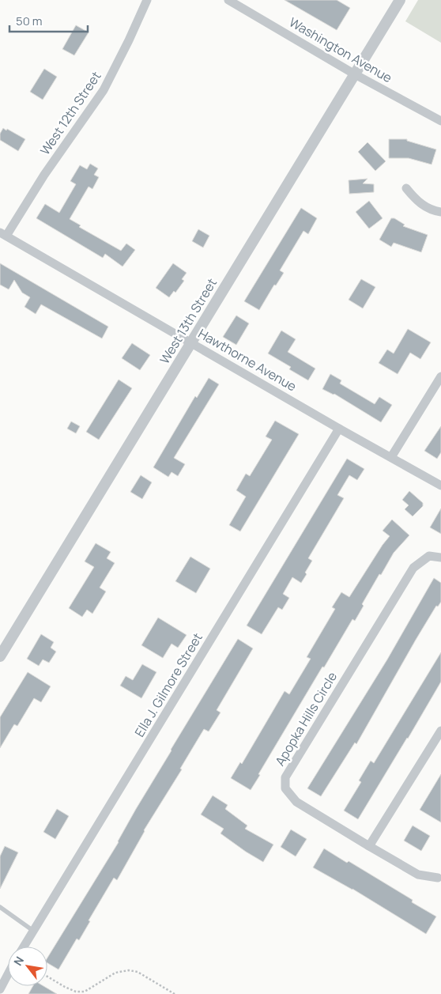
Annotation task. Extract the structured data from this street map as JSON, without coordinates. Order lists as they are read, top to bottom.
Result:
{
  "streets": {
    "street": [
      "Washington Avenue",
      "West 12th Street",
      "West 13th Street",
      "Hawthorne Avenue",
      "Ella J. Gilmore Street",
      "Apopka Hills Circle"
    ]
  },
  "crossings": [
    ["Washington Avenue", "West 13th Street"],
    ["West 12th Street", "Hawthorne Avenue"],
    ["West 13th Street", "Hawthorne Avenue"],
    ["Hawthorne Avenue", "Ella J. Gilmore Street"]
  ],
  "scale_bar": "50 m",
  "north": "top left"
}
